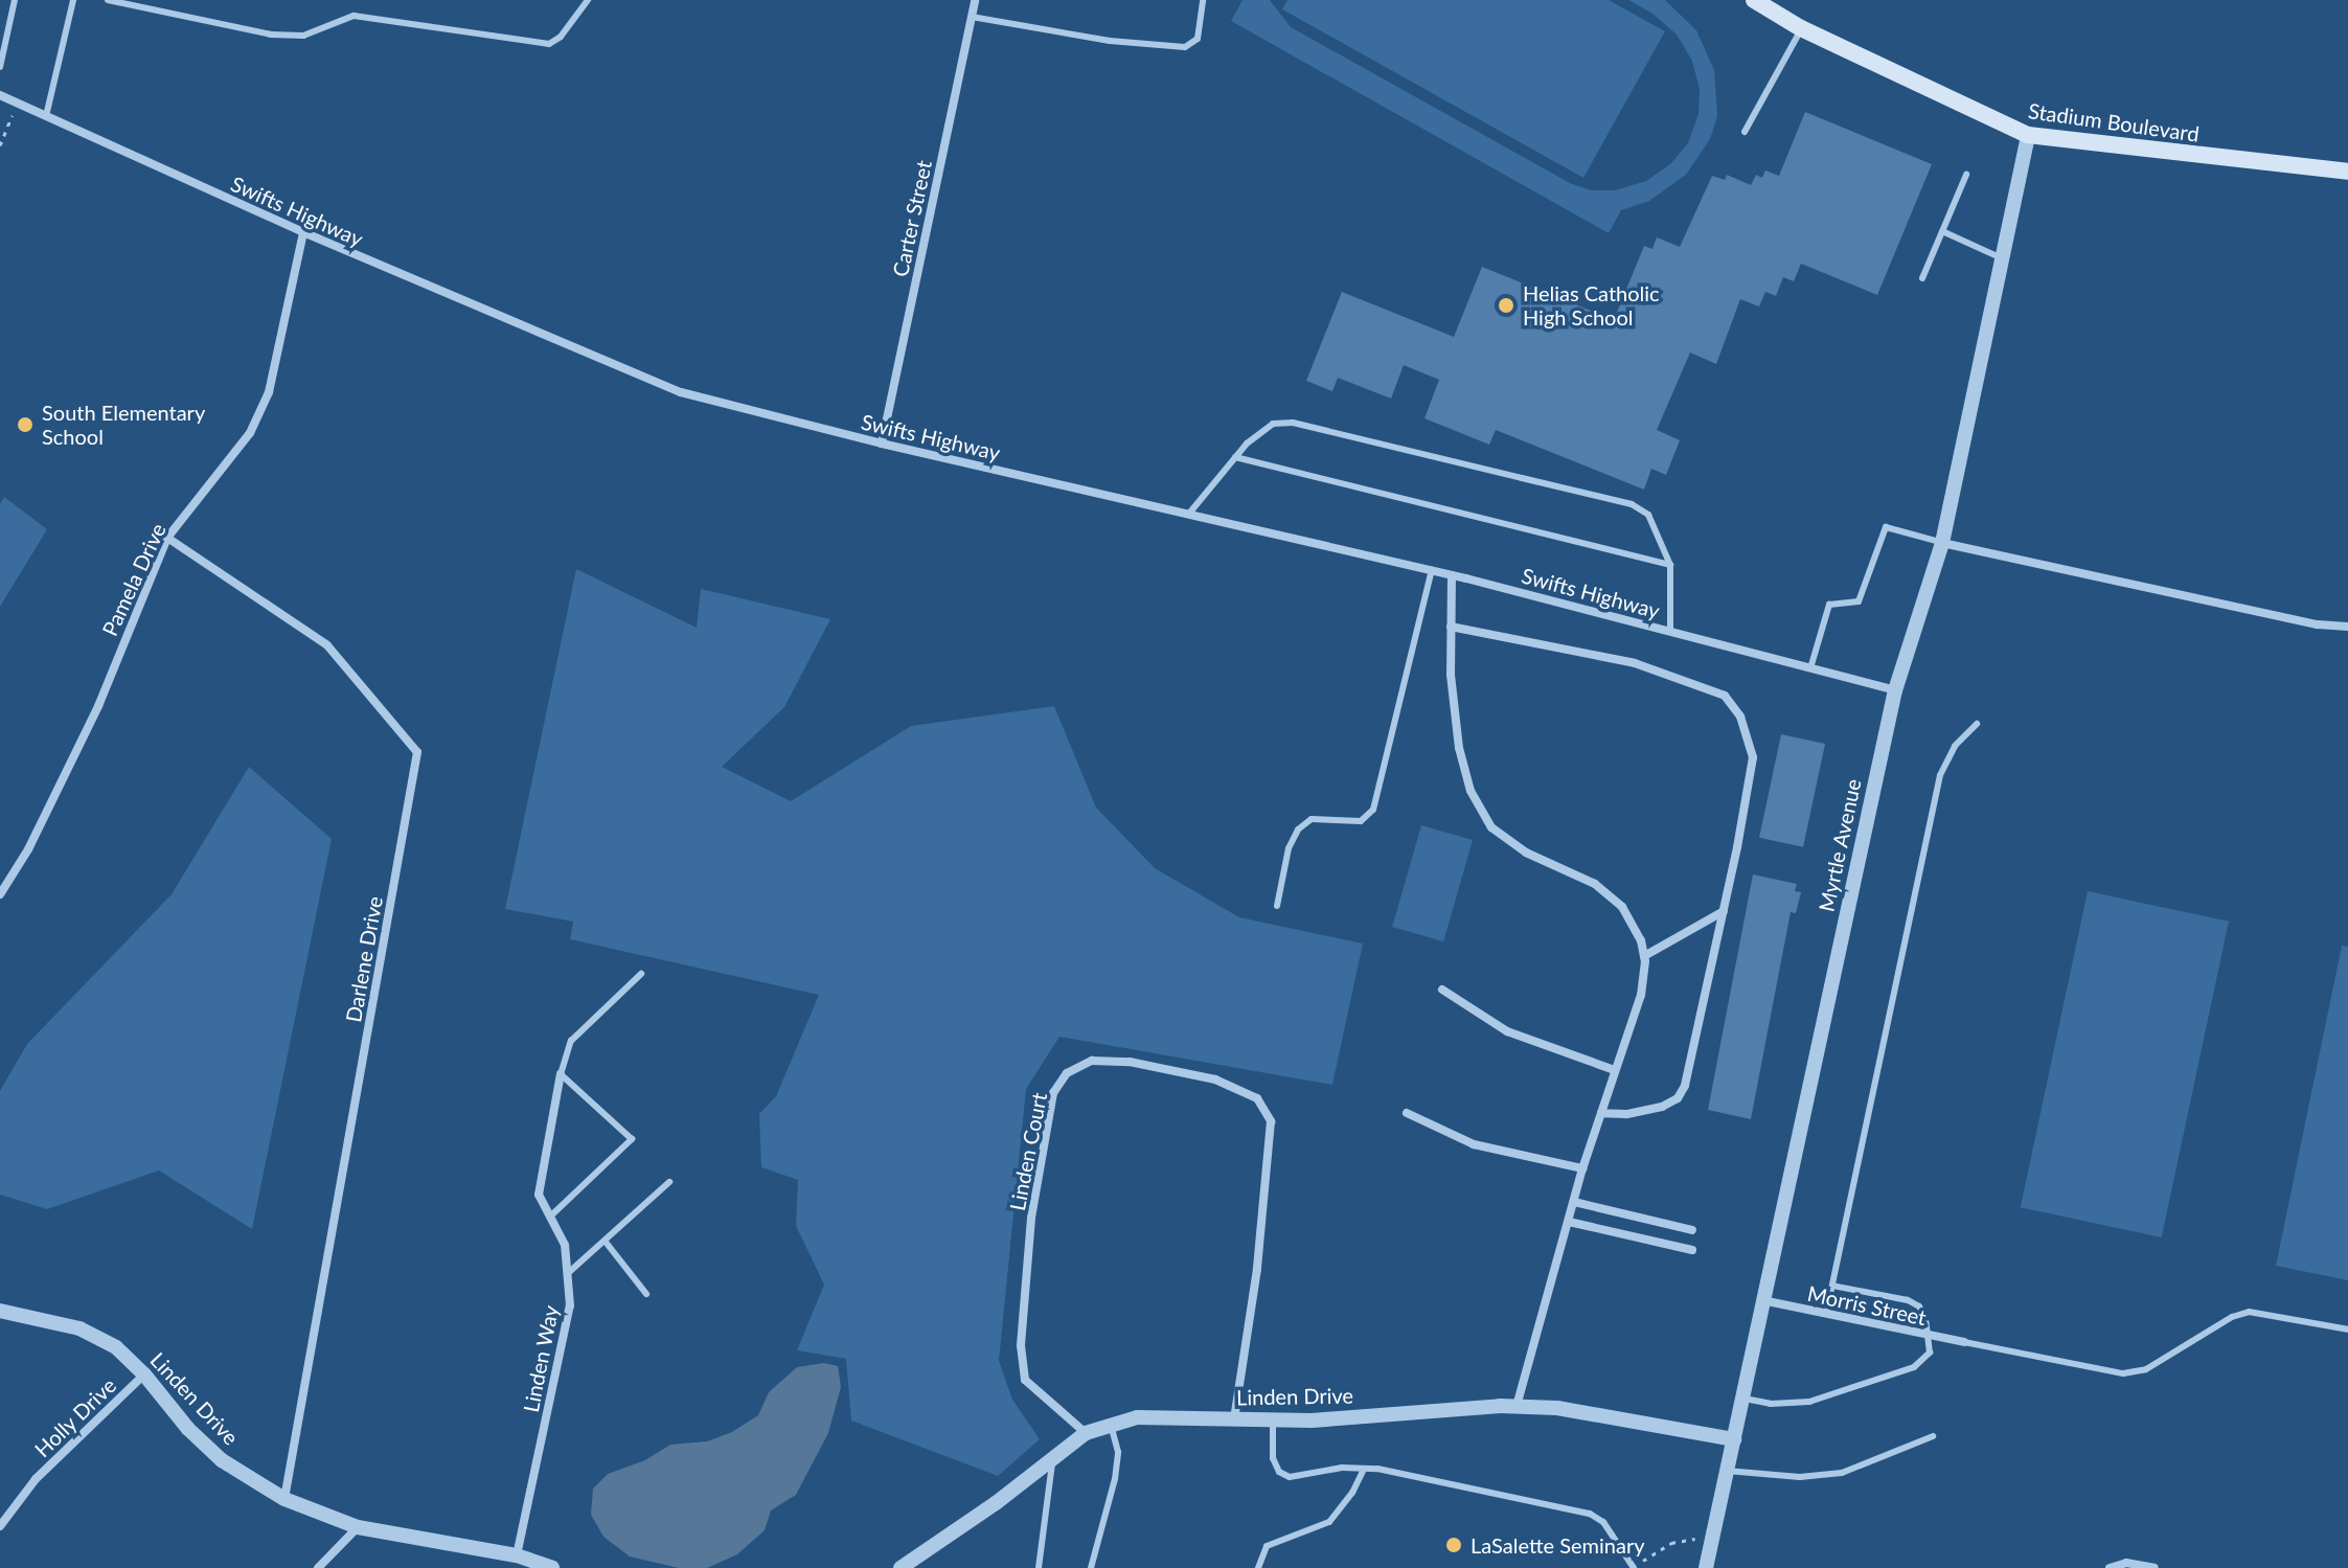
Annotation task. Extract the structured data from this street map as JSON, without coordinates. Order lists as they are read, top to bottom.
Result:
{
  "streets": {
    "main road": ["Stadium Boulevard"],
    "street": [
      "Swifts Highway",
      "Carter Street",
      "Pamela Drive",
      "Myrtle Avenue",
      "Darlene Drive",
      "Linden Court",
      "Morris Street",
      "Linden Way",
      "Linden Drive",
      "Holly Drive"
    ]
  },
  "crossings": [
    ["Stadium Boulevard", "Myrtle Avenue"],
    ["Swifts Highway", "Carter Street"],
    ["Swifts Highway", "Pamela Drive"],
    ["Swifts Highway", "Myrtle Avenue"],
    ["Pamela Drive", "Darlene Drive"],
    ["Myrtle Avenue", "Morris Street"],
    ["Myrtle Avenue", "Linden Drive"],
    ["Darlene Drive", "Linden Drive"],
    ["Linden Court", "Linden Drive"],
    ["Linden Way", "Linden Drive"],
    ["Linden Drive", "Holly Drive"]
  ],
  "places": ["Helias Catholic High School", "South Elementary School", "LaSalette Seminary"]
}
